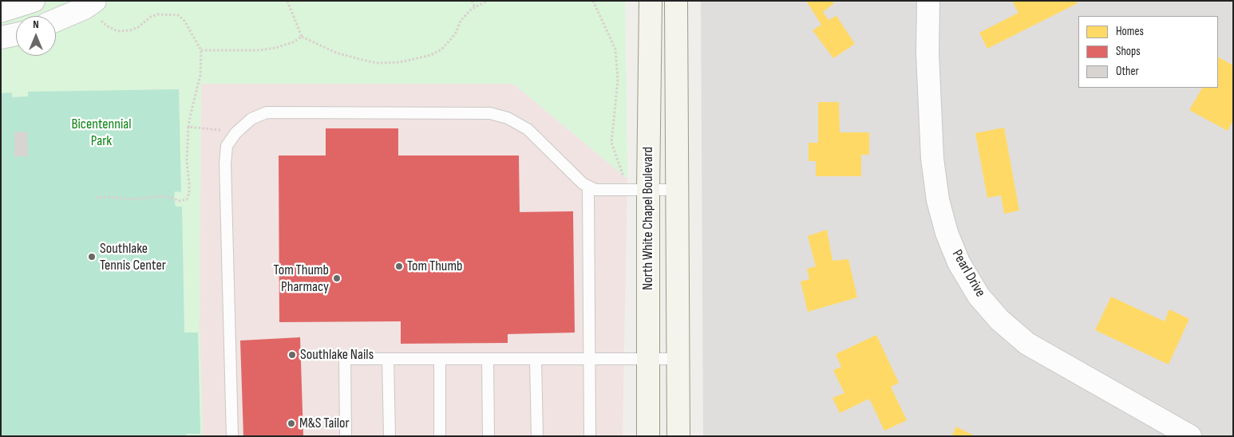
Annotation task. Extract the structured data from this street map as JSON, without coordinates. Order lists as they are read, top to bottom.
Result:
{
  "streets": {
    "main road": ["North White Chapel Boulevard"],
    "street": ["Pearl Drive"]
  },
  "parks": ["Bicentennial Park"],
  "places": [
    "Southlake Tennis Center",
    "Tom Thumb",
    "Tom Thumb Pharmacy",
    "Southlake Nails",
    "M&S Tailor"
  ],
  "legend": ["Homes", "Shops", "Other"],
  "north": "top"
}
